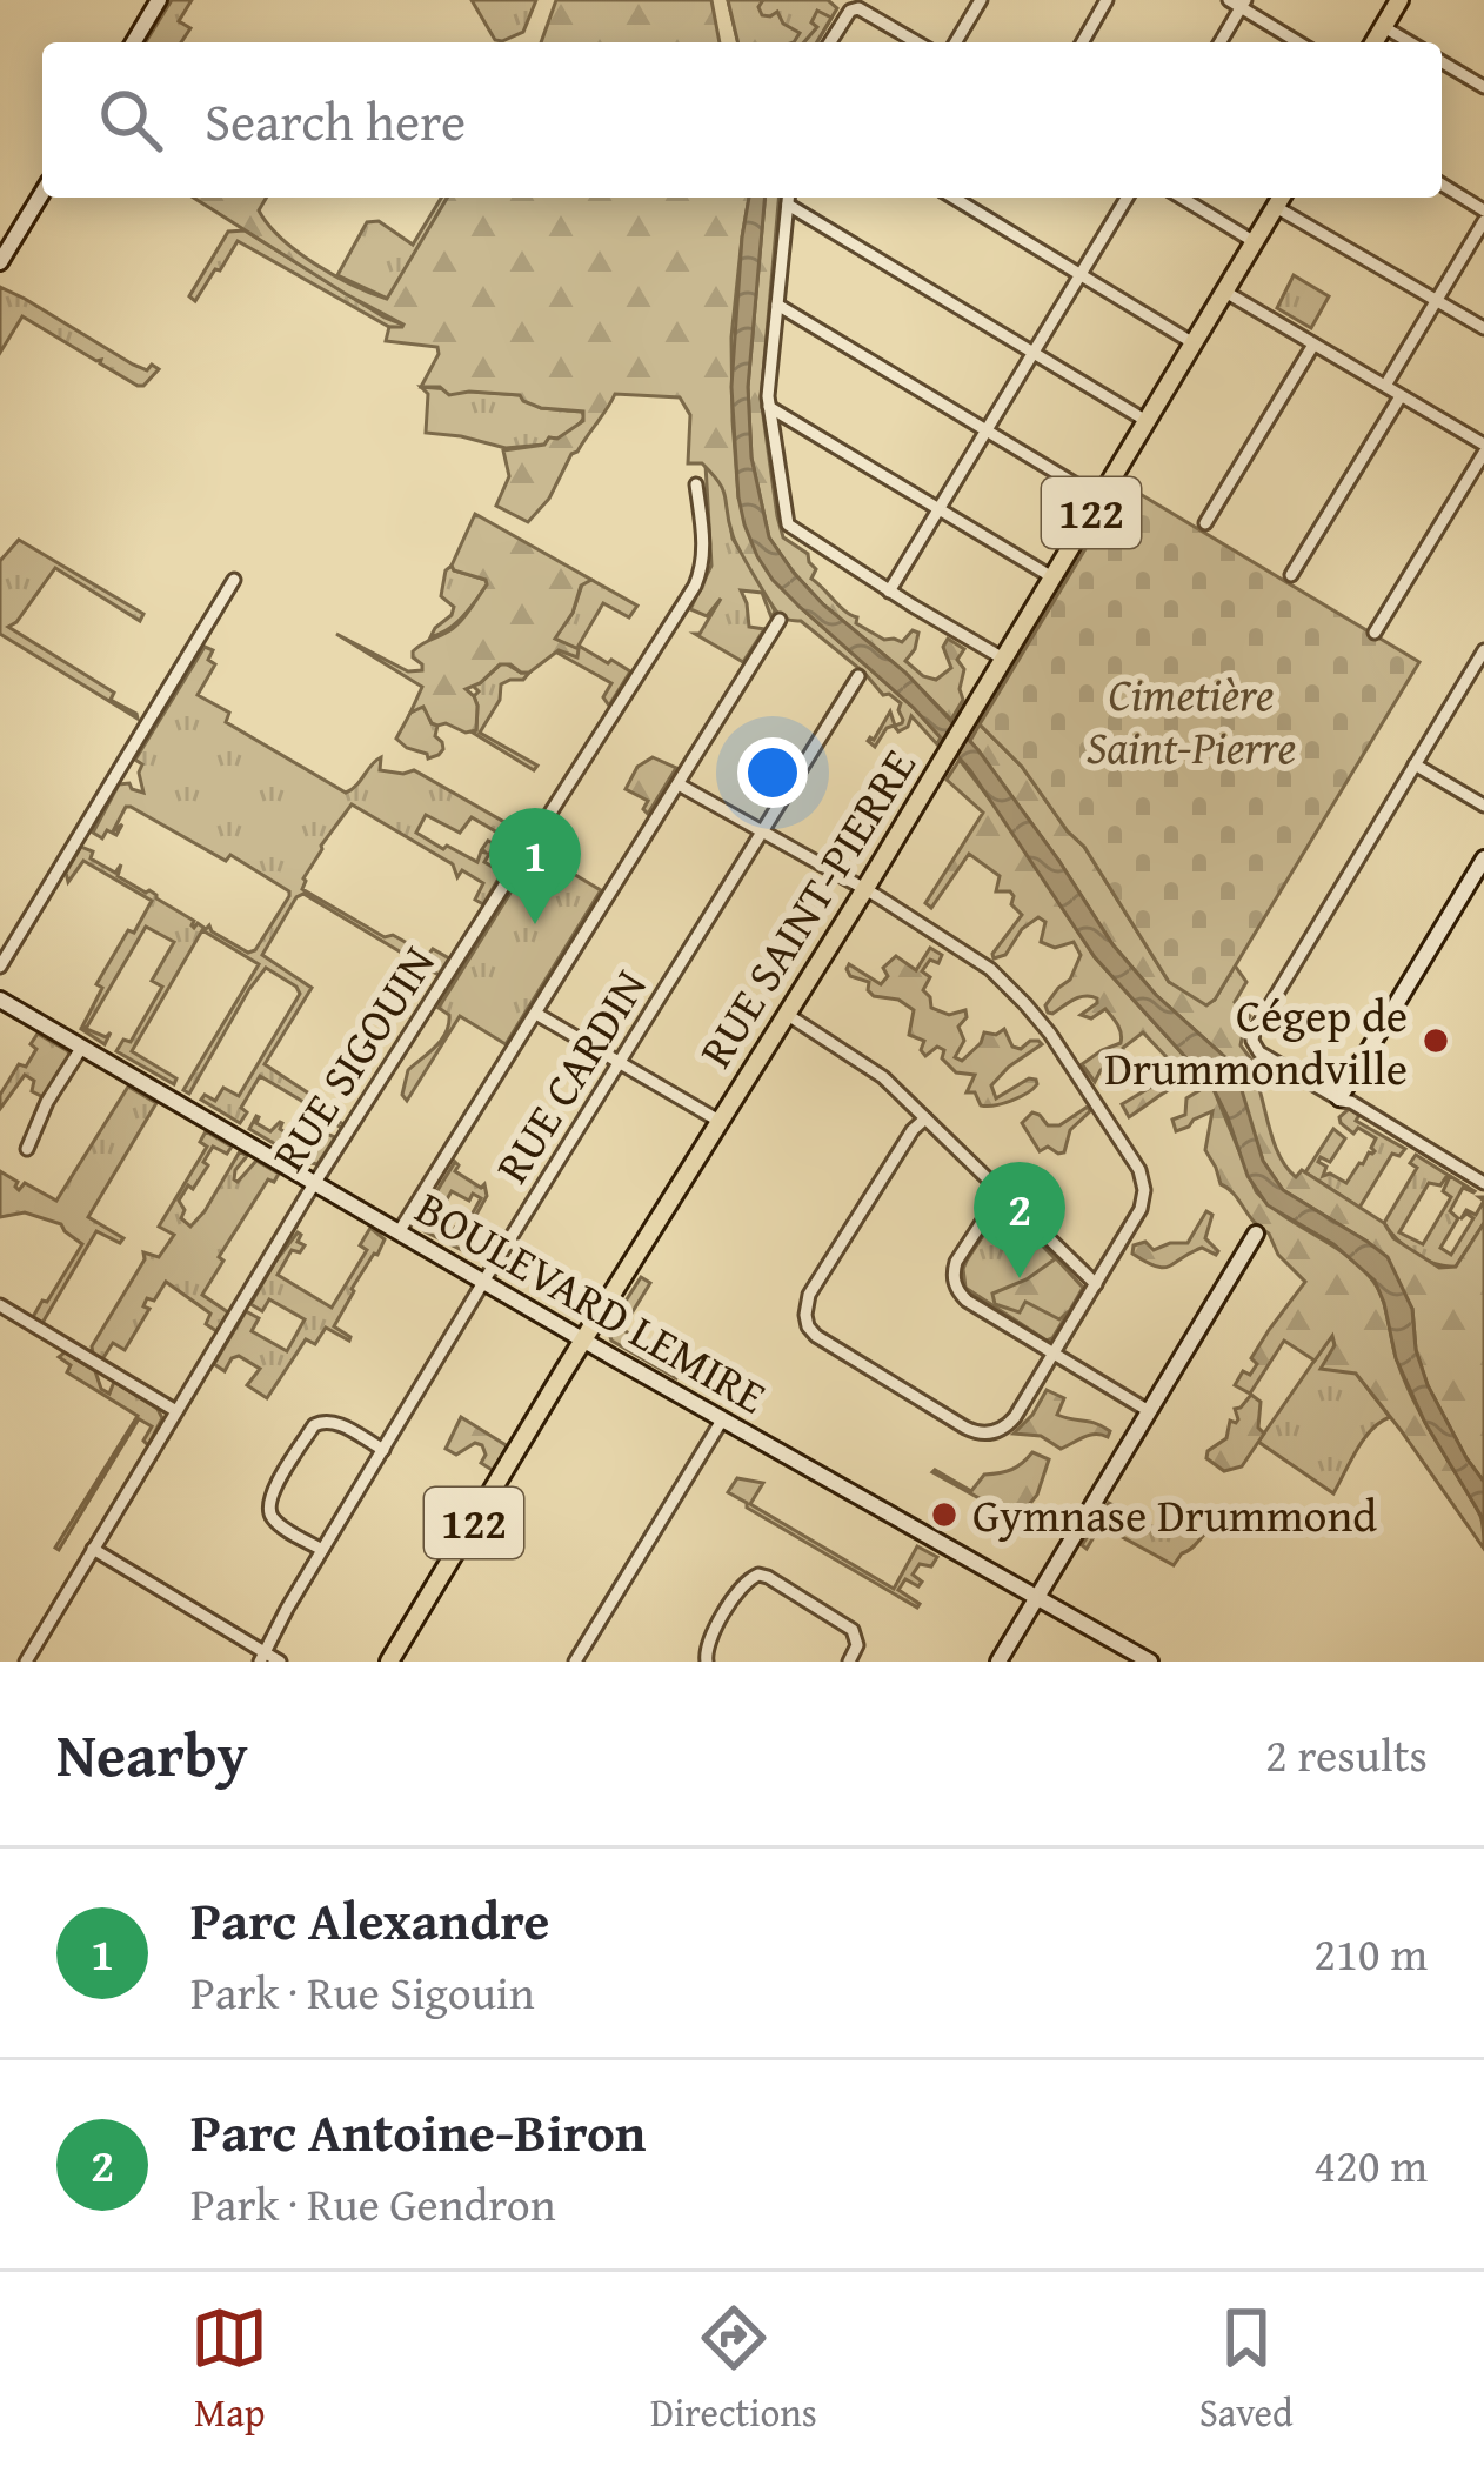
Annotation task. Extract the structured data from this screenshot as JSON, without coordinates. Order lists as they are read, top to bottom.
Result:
{
  "streets": {
    "main road": ["122", "RUE SAINT-PIERRE", "BOULEVARD LEMIRE"],
    "street": ["RUE SIGOUIN", "RUE CARDIN"]
  },
  "crossings": [
    ["RUE SAINT-PIERRE", "BOULEVARD LEMIRE"],
    ["RUE SIGOUIN", "BOULEVARD LEMIRE"],
    ["RUE CARDIN", "BOULEVARD LEMIRE"]
  ],
  "parks": ["Cimetière Saint-Pierre"],
  "places": ["Cégep de Drummondville", "Gymnase Drummond"],
  "page": {
    "search": "Search here",
    "pins": ["1", "2"],
    "heading": ["Nearby", "2 results"],
    "list": [
      {
        "mark": "1",
        "name": "Parc Alexandre",
        "note": "Park · Rue Sigouin",
        "value": "210 m"
      },
      {
        "mark": "2",
        "name": "Parc Antoine-Biron",
        "note": "Park · Rue Gendron",
        "value": "420 m"
      }
    ],
    "nav": ["Map", "Directions", "Saved"]
  }
}
